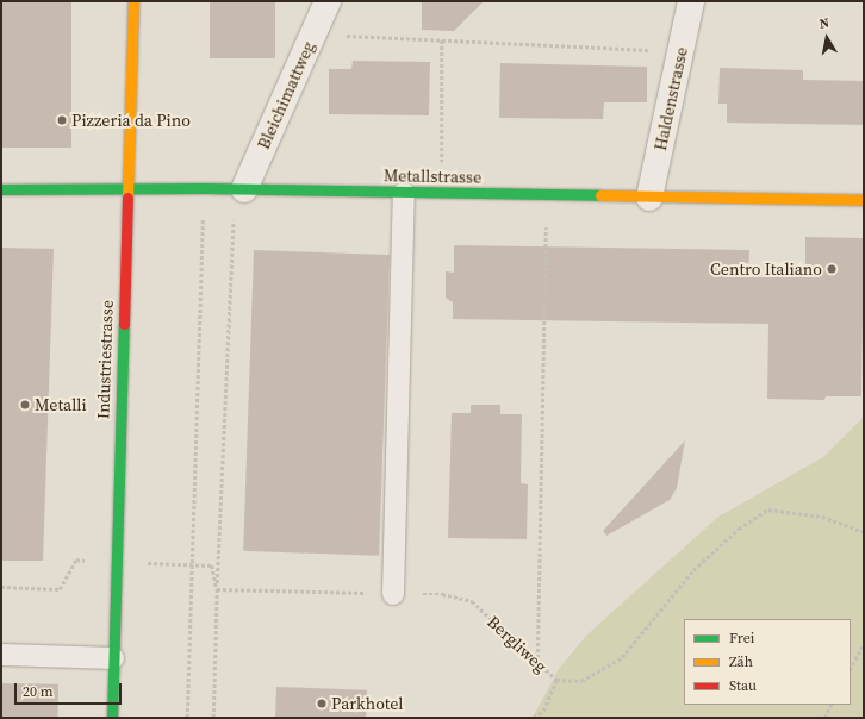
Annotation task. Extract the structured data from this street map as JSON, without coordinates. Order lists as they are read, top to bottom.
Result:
{
  "streets": {
    "street": [
      "Bleichimattweg",
      "Haldenstrasse",
      "Metallstrasse",
      "Industriestrasse"
    ],
    "path": ["Bergliweg"]
  },
  "crossings": [
    ["Bleichimattweg", "Metallstrasse"],
    ["Haldenstrasse", "Metallstrasse"],
    ["Metallstrasse", "Industriestrasse"]
  ],
  "places": [
    "Pizzeria da Pino",
    "Centro Italiano",
    "Metalli",
    "Parkhotel"
  ],
  "legend": ["Frei", "Zäh", "Stau"],
  "scale_bar": "20 m",
  "north": "top"
}
